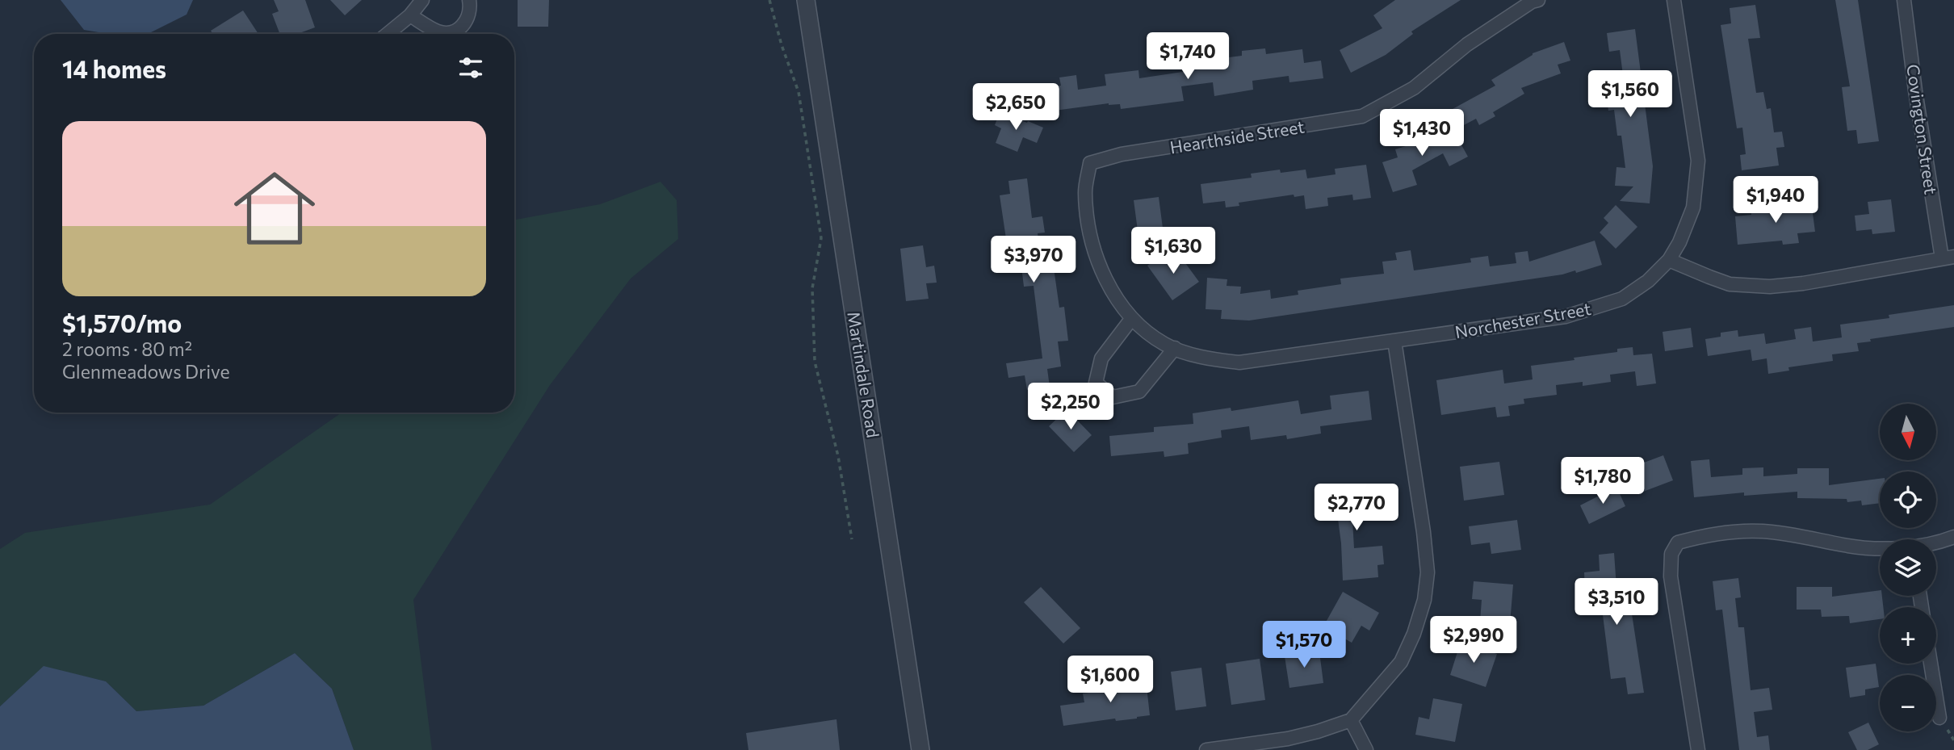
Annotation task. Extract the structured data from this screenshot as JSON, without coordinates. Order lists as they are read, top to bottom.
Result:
{
  "streets": {
    "street": [
      "Covington Street",
      "Hearthside Street",
      "Norchester Street",
      "Martindale Road"
    ]
  },
  "crossings": [
    ["Hearthside Street", "Norchester Street"]
  ],
  "north": "bottom",
  "page": {
    "price": [
      "$1,740",
      "$1,560",
      "$2,650",
      "$1,430",
      "$1,940",
      "$1,630",
      "$3,970",
      "$2,250",
      "$1,780",
      "$2,770",
      "$3,510",
      "$2,990",
      "$1,570",
      "$1,600"
    ],
    "heading": "14 homes",
    "list": [
      {
        "name": "$1,570/mo",
        "note": "2 rooms · 80 m² · Glenmeadows Drive"
      }
    ],
    "map_buttons": ["+", "−"]
  }
}
